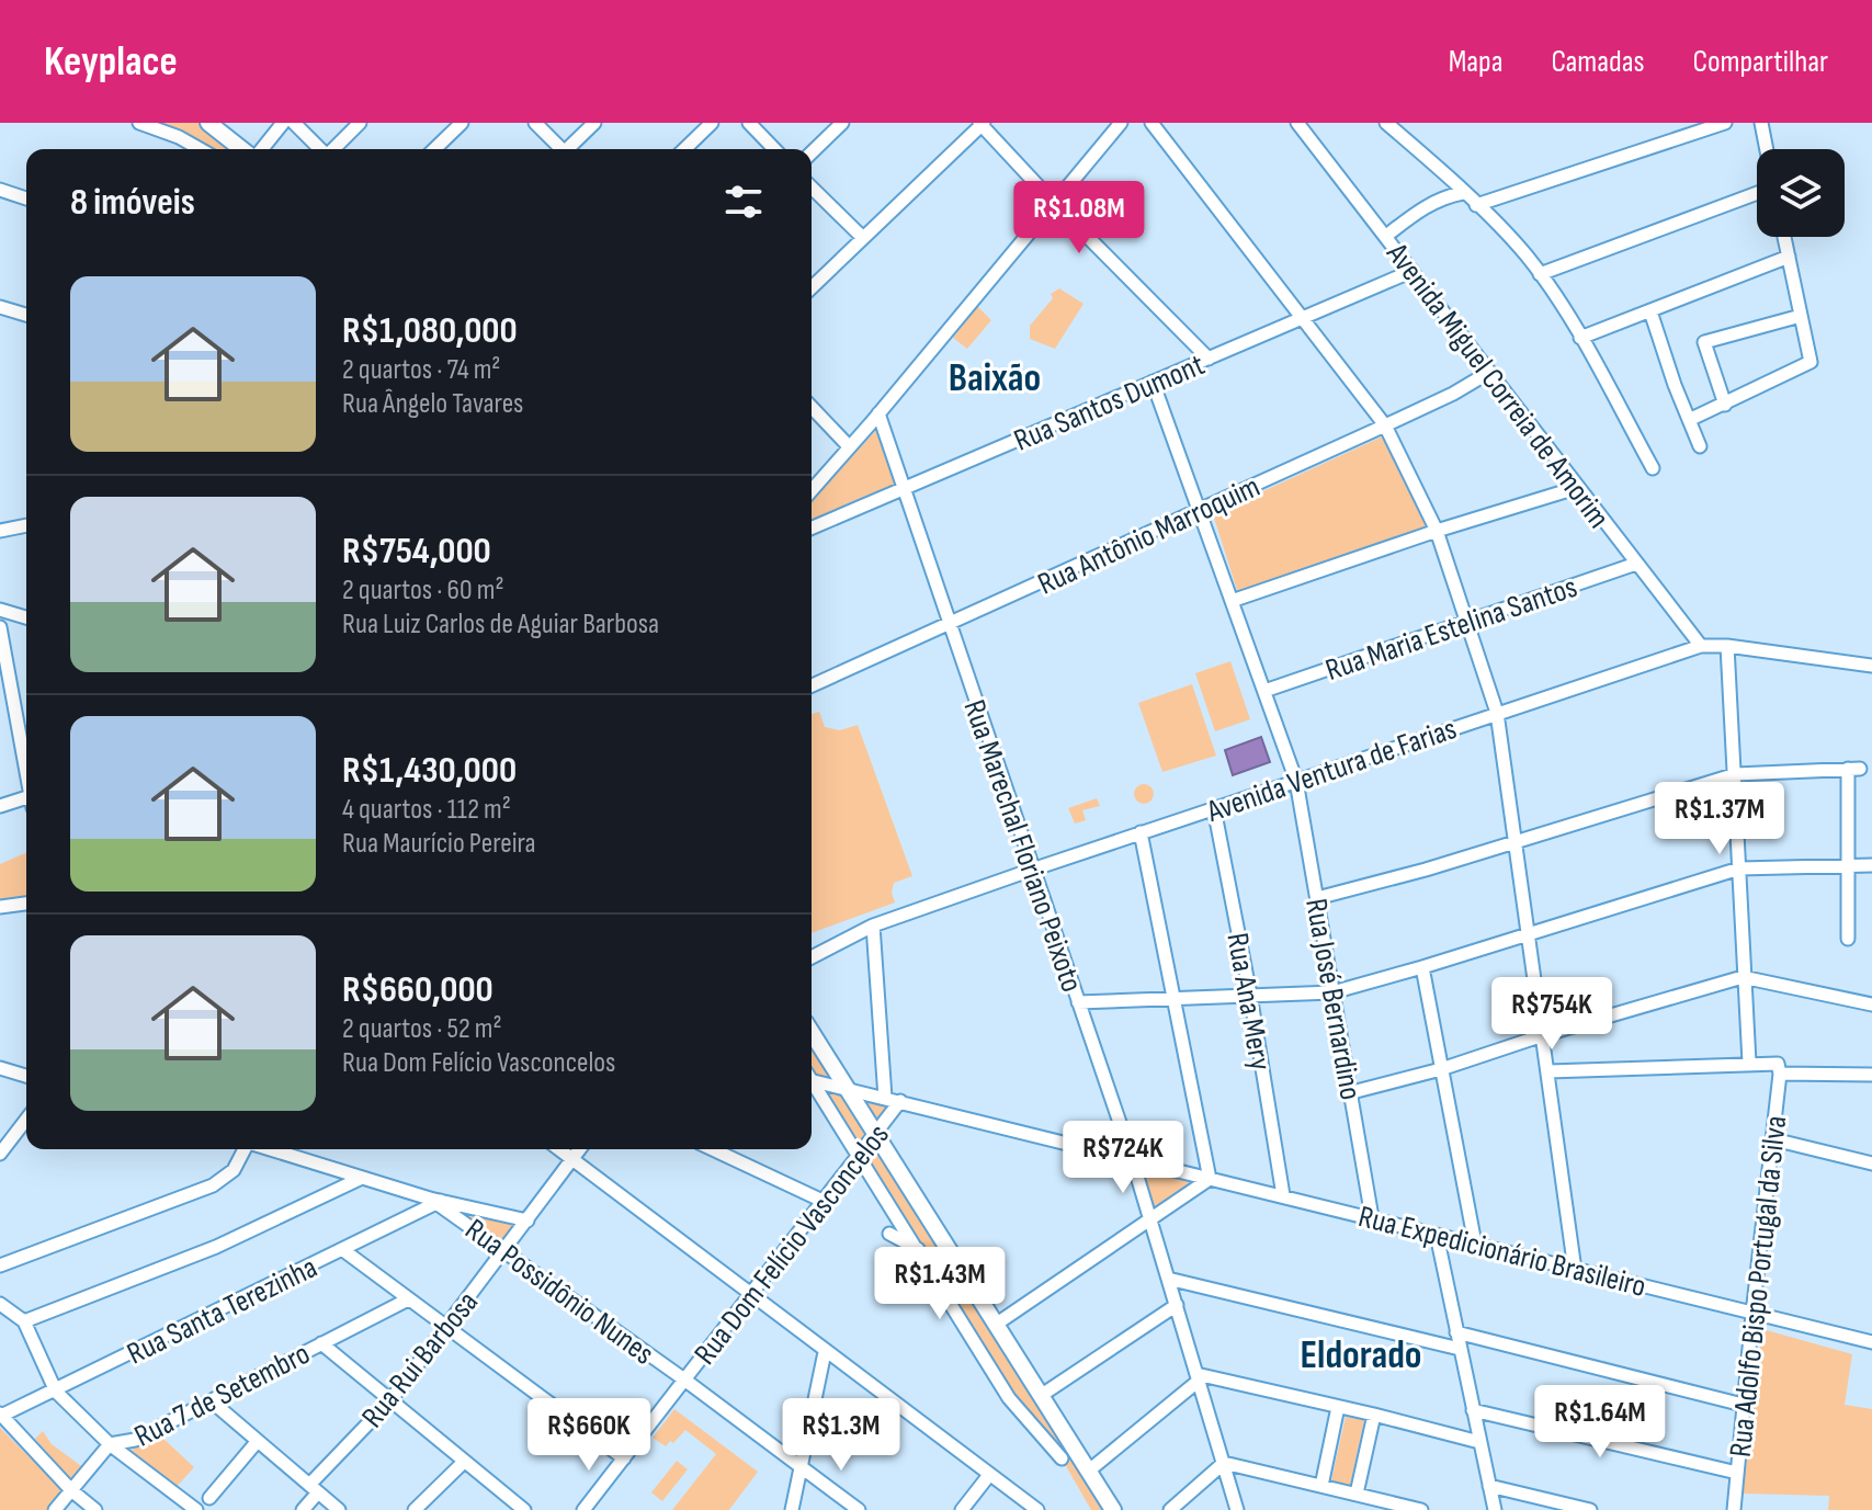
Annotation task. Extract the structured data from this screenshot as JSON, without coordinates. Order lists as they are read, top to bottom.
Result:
{
  "streets": {
    "street": [
      "Avenida Miguel Correia de Amorim",
      "Rua Santos Dumont",
      "Rua Antônio Marroquim",
      "Rua Maria Estelina Santos",
      "Avenida Ventura de Farias",
      "Rua Marechal Floriano Peixoto",
      "Rua José Bernardino",
      "Rua Ana Mery",
      "Rua Dom Felício Vasconcelos",
      "Rua Expedicionário Brasileiro",
      "Rua Adolfo Bispo Portugal da Silva",
      "Rua Possidônio Nunes",
      "Rua Santa Terezinha",
      "Rua Rui Barbosa",
      "Rua 7 de Setembro"
    ]
  },
  "crossings": [
    ["Avenida Miguel Correia de Amorim", "Rua Santos Dumont"],
    ["Avenida Miguel Correia de Amorim", "Rua Antônio Marroquim"],
    ["Avenida Miguel Correia de Amorim", "Rua Maria Estelina Santos"],
    ["Avenida Miguel Correia de Amorim", "Avenida Ventura de Farias"],
    ["Rua Santos Dumont", "Rua Marechal Floriano Peixoto"],
    ["Rua Santos Dumont", "Rua José Bernardino"],
    ["Rua Antônio Marroquim", "Rua Marechal Floriano Peixoto"],
    ["Rua Antônio Marroquim", "Rua José Bernardino"],
    ["Rua Maria Estelina Santos", "Rua José Bernardino"],
    ["Avenida Ventura de Farias", "Rua Marechal Floriano Peixoto"],
    ["Avenida Ventura de Farias", "Rua José Bernardino"],
    ["Avenida Ventura de Farias", "Rua Ana Mery"],
    ["Rua Marechal Floriano Peixoto", "Rua Expedicionário Brasileiro"],
    ["Rua José Bernardino", "Rua Expedicionário Brasileiro"],
    ["Rua Ana Mery", "Rua Expedicionário Brasileiro"],
    ["Rua Dom Felício Vasconcelos", "Rua Expedicionário Brasileiro"],
    ["Rua Dom Felício Vasconcelos", "Rua Possidônio Nunes"],
    ["Rua Expedicionário Brasileiro", "Rua Adolfo Bispo Portugal da Silva"],
    ["Rua Possidônio Nunes", "Rua Santa Terezinha"],
    ["Rua Possidônio Nunes", "Rua Rui Barbosa"]
  ],
  "districts": ["Baixão", "Eldorado"],
  "page": {
    "header": "Keyplace",
    "nav": ["Mapa", "Camadas", "Compartilhar"],
    "heading": "8 imóveis",
    "price": [
      "R$1.08M",
      "R$1.37M",
      "R$754K",
      "R$724K",
      "R$1.43M",
      "R$1.64M",
      "R$660K",
      "R$1.3M"
    ],
    "list": [
      {
        "name": "R$1,080,000",
        "note": "2 quartos · 74 m² · Rua Ângelo Tavares"
      },
      {
        "name": "R$754,000",
        "note": "2 quartos · 60 m² · Rua Luiz Carlos de Aguiar Barbosa"
      },
      {
        "name": "R$1,430,000",
        "note": "4 quartos · 112 m² · Rua Maurício Pereira"
      },
      {
        "name": "R$660,000",
        "note": "2 quartos · 52 m² · Rua Dom Felício Vasconcelos"
      }
    ]
  }
}
